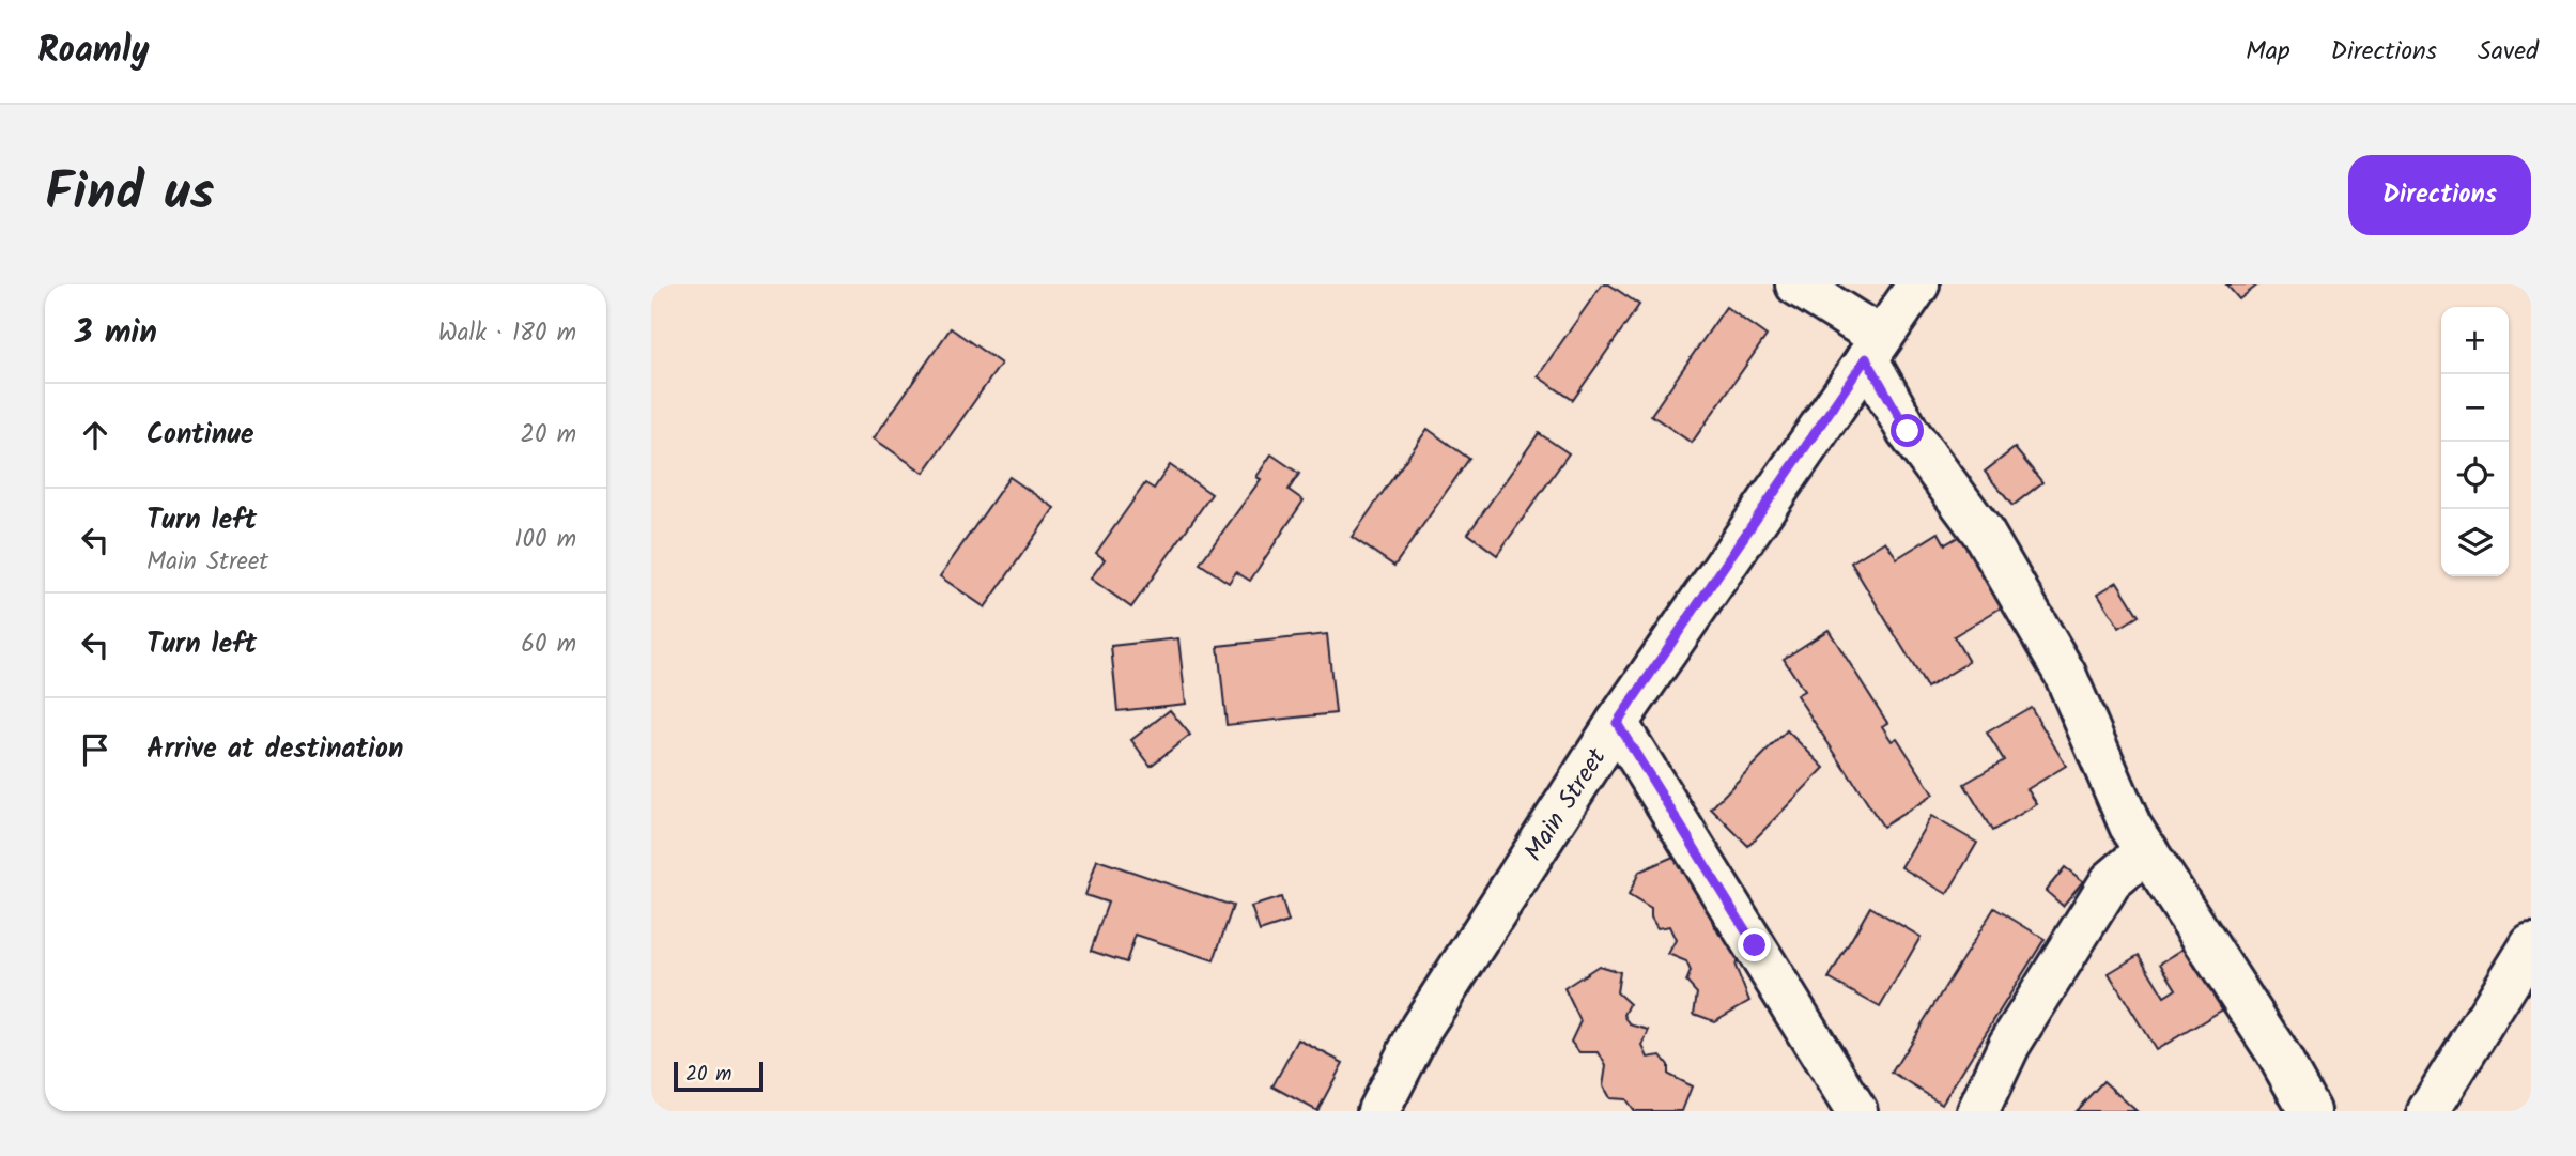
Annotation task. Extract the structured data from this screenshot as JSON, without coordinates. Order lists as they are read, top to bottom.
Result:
{
  "streets": {
    "street": ["Main Street"]
  },
  "scale_bar": "20 m",
  "page": {
    "header": "Roamly",
    "nav": ["Map", "Directions", "Saved"],
    "title": "Find us",
    "buttons": "Directions",
    "heading": ["3 min", "Walk · 180 m"],
    "map_buttons": ["+", "−"],
    "list": [
      ["Continue", "20 m"],
      ["Turn left", "Main Street", "100 m"],
      ["Turn left", "60 m"],
      "Arrive at destination"
    ],
    "scale": "20 m"
  }
}
